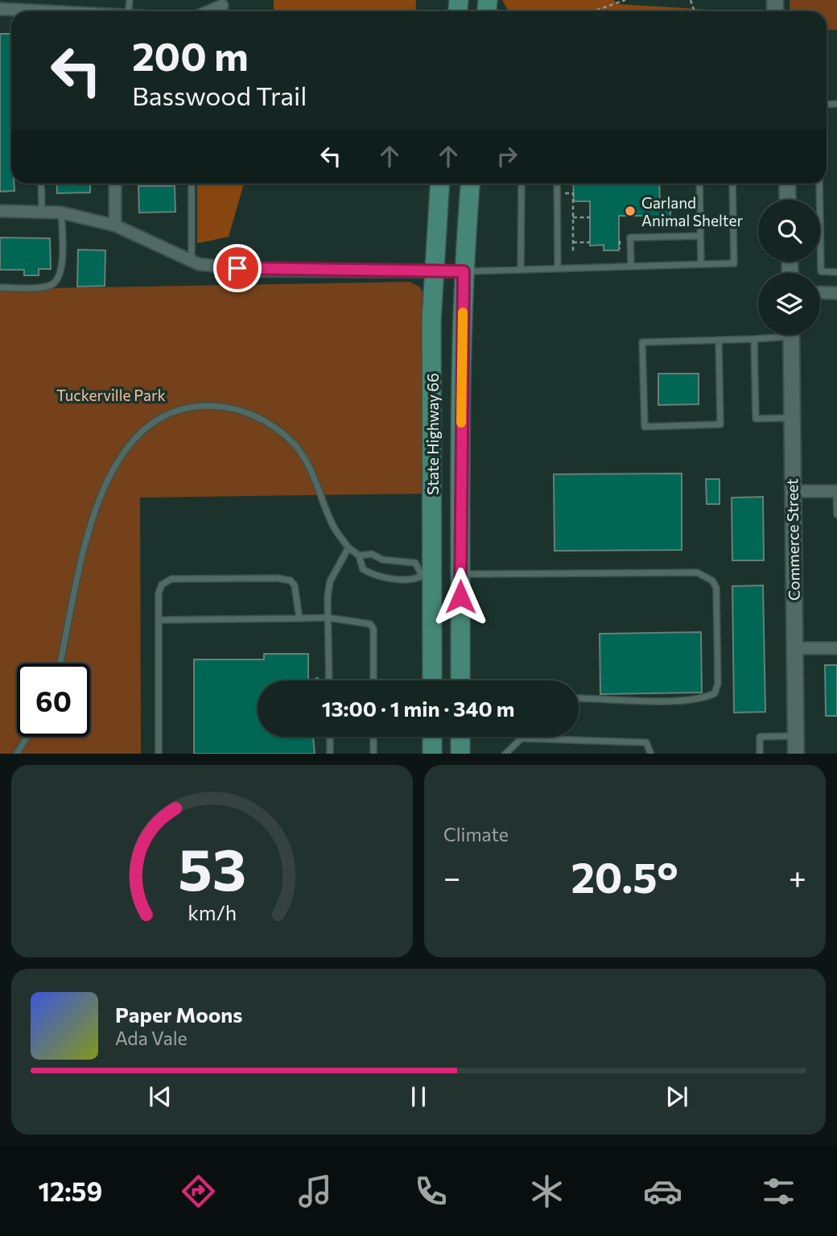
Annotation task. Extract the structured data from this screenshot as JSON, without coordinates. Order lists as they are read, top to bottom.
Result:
{
  "streets": {
    "main road": ["State Highway 66"],
    "street": ["Commerce Street"]
  },
  "parks": ["Tuckerville Park"],
  "places": ["Garland Animal Shelter"],
  "page": {
    "turn": ["200 m", "Basswood Trail"],
    "limit": "60",
    "trip": "13:00 · 1 min · 340 m",
    "tile": "Climate",
    "heat": ["−", "20.5°", "+"],
    "song": ["Paper Moons", "Ada Vale"],
    "tabs": "12:59",
    "gauge": ["53", "km/h"]
  }
}
